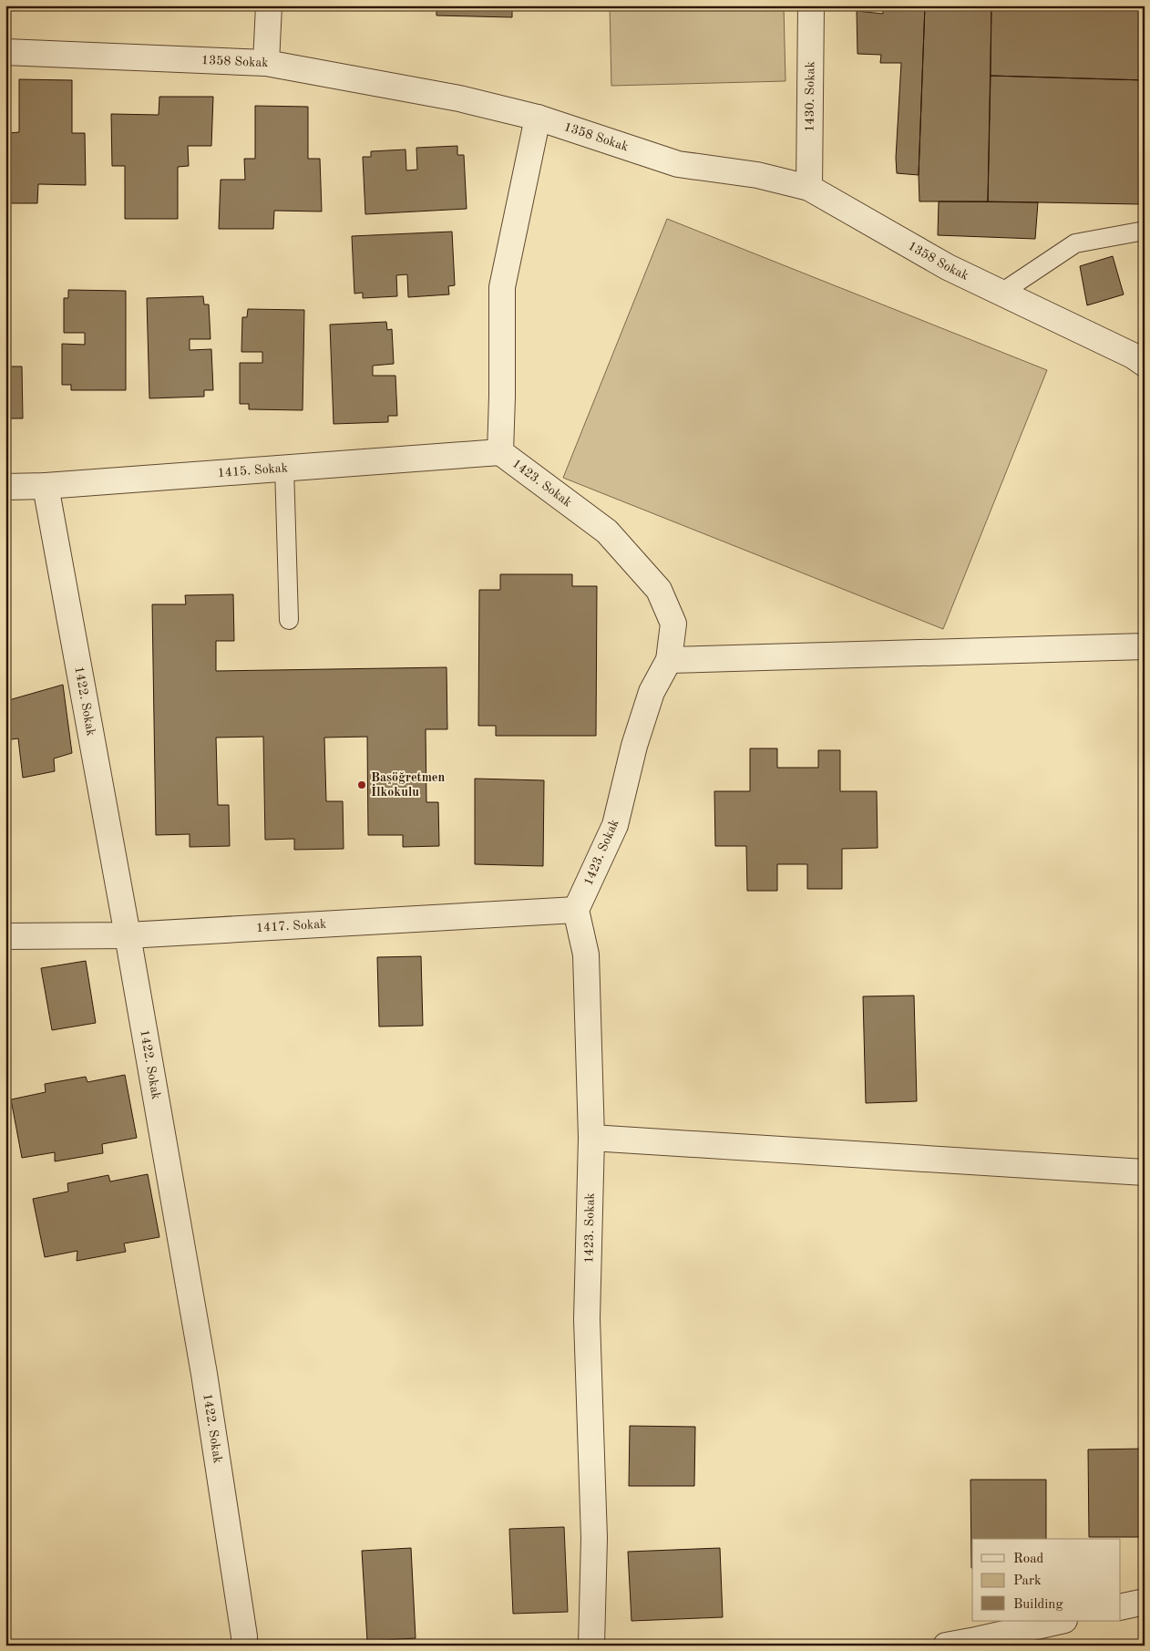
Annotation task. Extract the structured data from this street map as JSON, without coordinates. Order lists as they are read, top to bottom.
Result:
{
  "streets": {
    "street": [
      "1358 Sokak",
      "1430. Sokak",
      "1415. Sokak",
      "1423. Sokak",
      "1422. Sokak",
      "1417. Sokak"
    ]
  },
  "crossings": [
    ["1358 Sokak", "1430. Sokak"],
    ["1358 Sokak", "1423. Sokak"],
    ["1415. Sokak", "1423. Sokak"],
    ["1415. Sokak", "1422. Sokak"],
    ["1423. Sokak", "1417. Sokak"],
    ["1422. Sokak", "1417. Sokak"]
  ],
  "places": ["Başöğretmen İlkokulu"],
  "legend": ["Road", "Park", "Building"]
}
